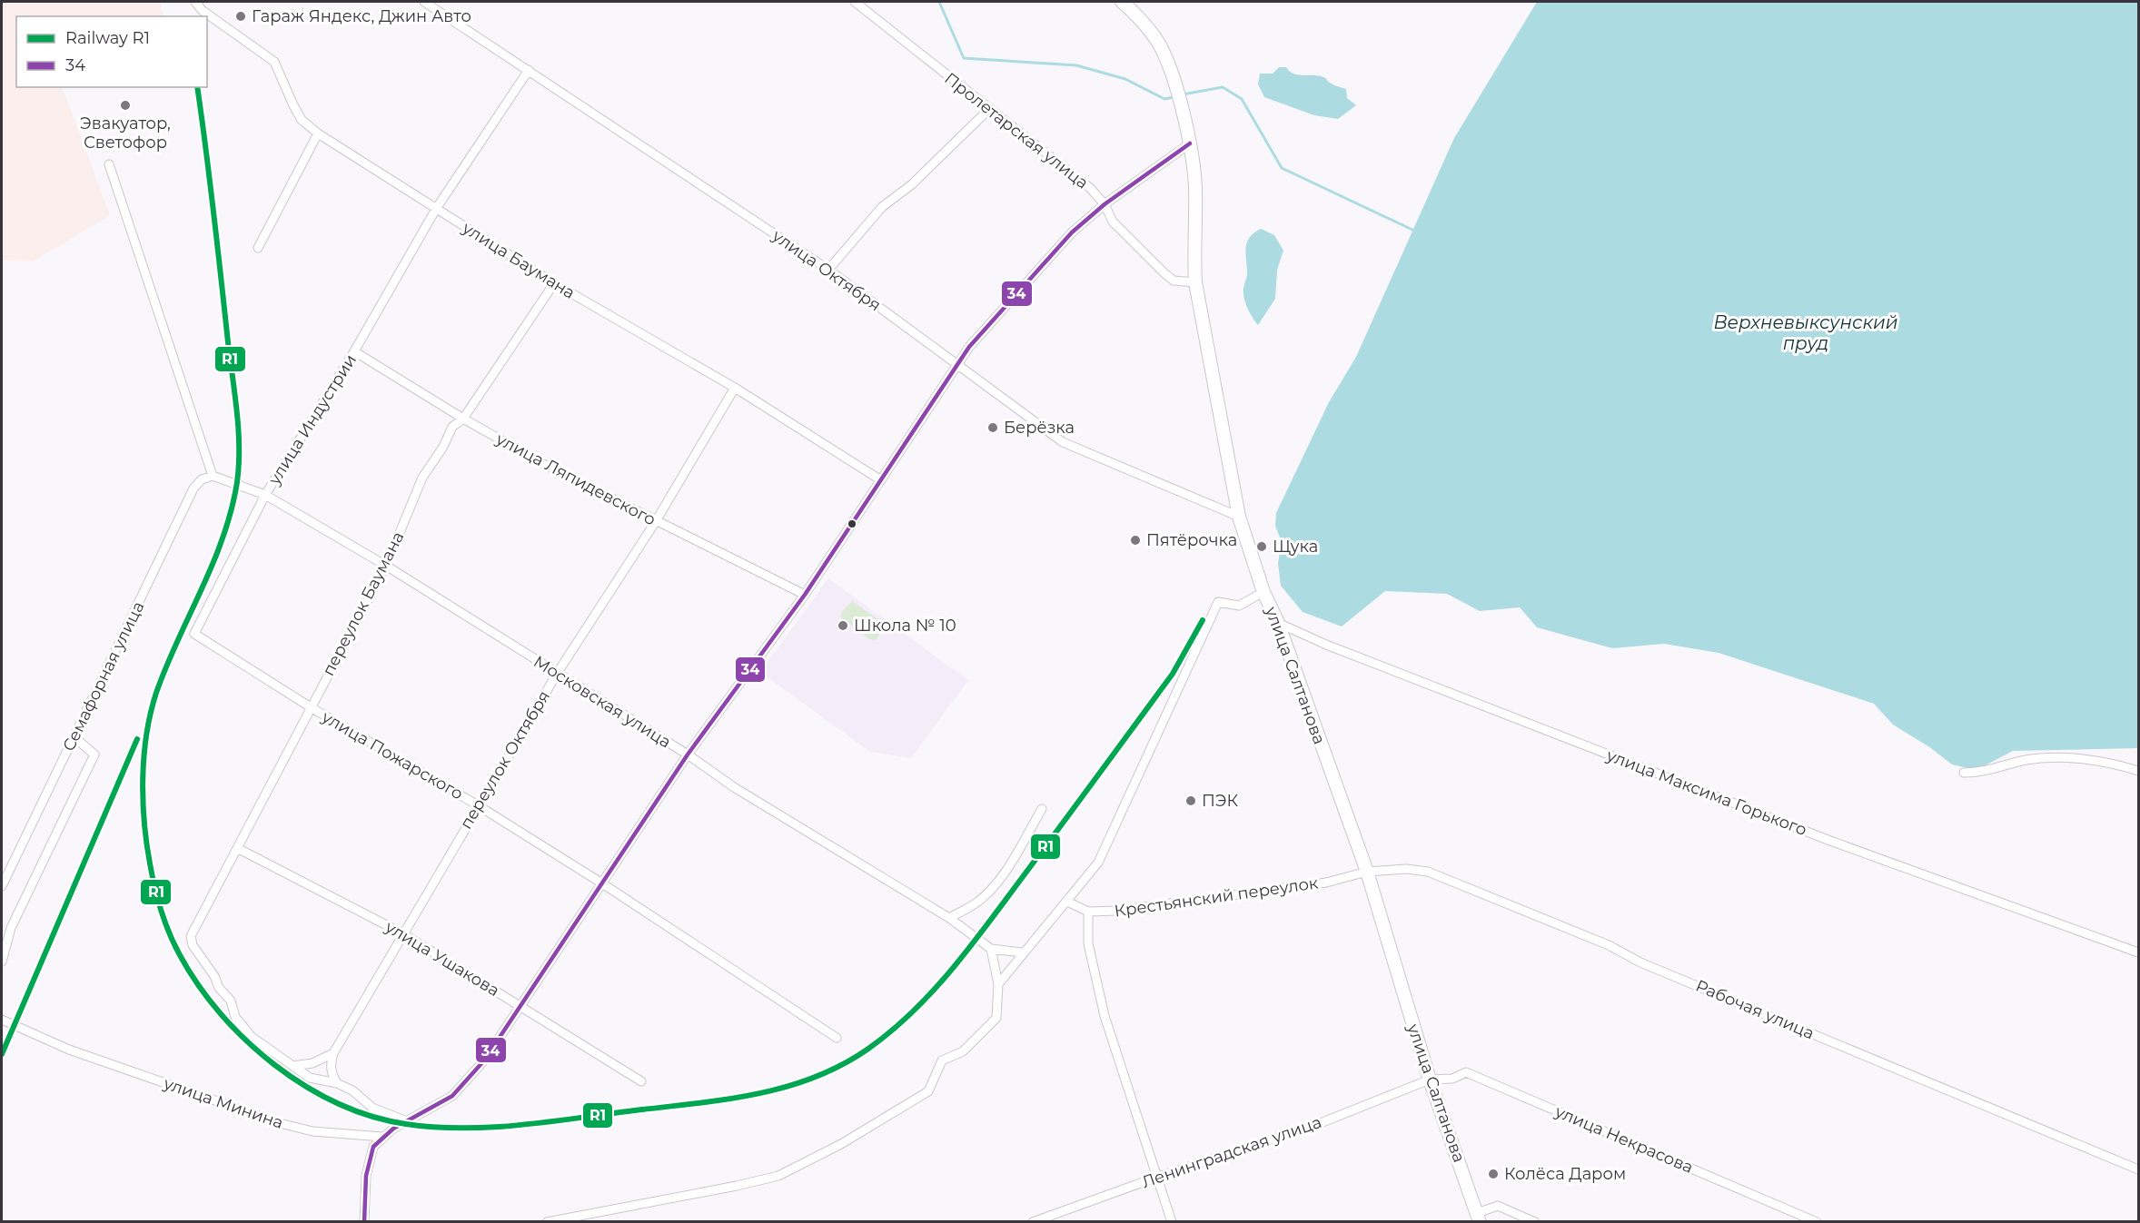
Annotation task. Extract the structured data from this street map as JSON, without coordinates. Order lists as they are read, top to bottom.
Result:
{
  "streets": {
    "main road": ["улица Салтанова"],
    "street": [
      "Пролетарская улица",
      "улица Баумана",
      "улица Октября",
      "улица Индустрии",
      "улица Ляпидевского",
      "переулок Баумана",
      "Семафорная улица",
      "Московская улица",
      "улица Пожарского",
      "переулок Октября",
      "улица Максима Горького",
      "Крестьянский переулок",
      "улица Ушакова",
      "Рабочая улица",
      "улица Минина",
      "улица Некрасова",
      "Ленинградская улица"
    ]
  },
  "crossings": [
    ["Пролетарская улица", "улица Салтанова"],
    ["улица Баумана", "улица Индустрии"],
    ["улица Баумана", "переулок Баумана"],
    ["улица Баумана", "переулок Октября"],
    ["улица Октября", "улица Индустрии"],
    ["улица Октября", "улица Салтанова"],
    ["улица Индустрии", "улица Ляпидевского"],
    ["улица Индустрии", "Московская улица"],
    ["улица Индустрии", "улица Пожарского"],
    ["улица Ляпидевского", "переулок Баумана"],
    ["улица Ляпидевского", "переулок Октября"],
    ["переулок Баумана", "Московская улица"],
    ["переулок Баумана", "улица Пожарского"],
    ["переулок Баумана", "улица Ушакова"],
    ["улица Салтанова", "улица Максима Горького"],
    ["улица Салтанова", "Крестьянский переулок"],
    ["улица Салтанова", "Рабочая улица"],
    ["улица Салтанова", "улица Некрасова"],
    ["улица Салтанова", "Ленинградская улица"],
    ["Московская улица", "переулок Октября"],
    ["улица Пожарского", "переулок Октября"],
    ["переулок Октября", "улица Ушакова"],
    ["Крестьянский переулок", "Рабочая улица"],
    ["улица Некрасова", "Ленинградская улица"]
  ],
  "water": ["Верхневыксунский пруд"],
  "places": [
    "Гараж Яндекс, Джин Авто",
    "Эвакуатор, Светофор",
    "Берёзка",
    "Пятёрочка",
    "Щука",
    "Школа № 10",
    "ПЭК",
    "Колёса Даром"
  ],
  "lines": ["rail line R1", "transit line 34"],
  "legend": ["Railway R1", "34"]
}
